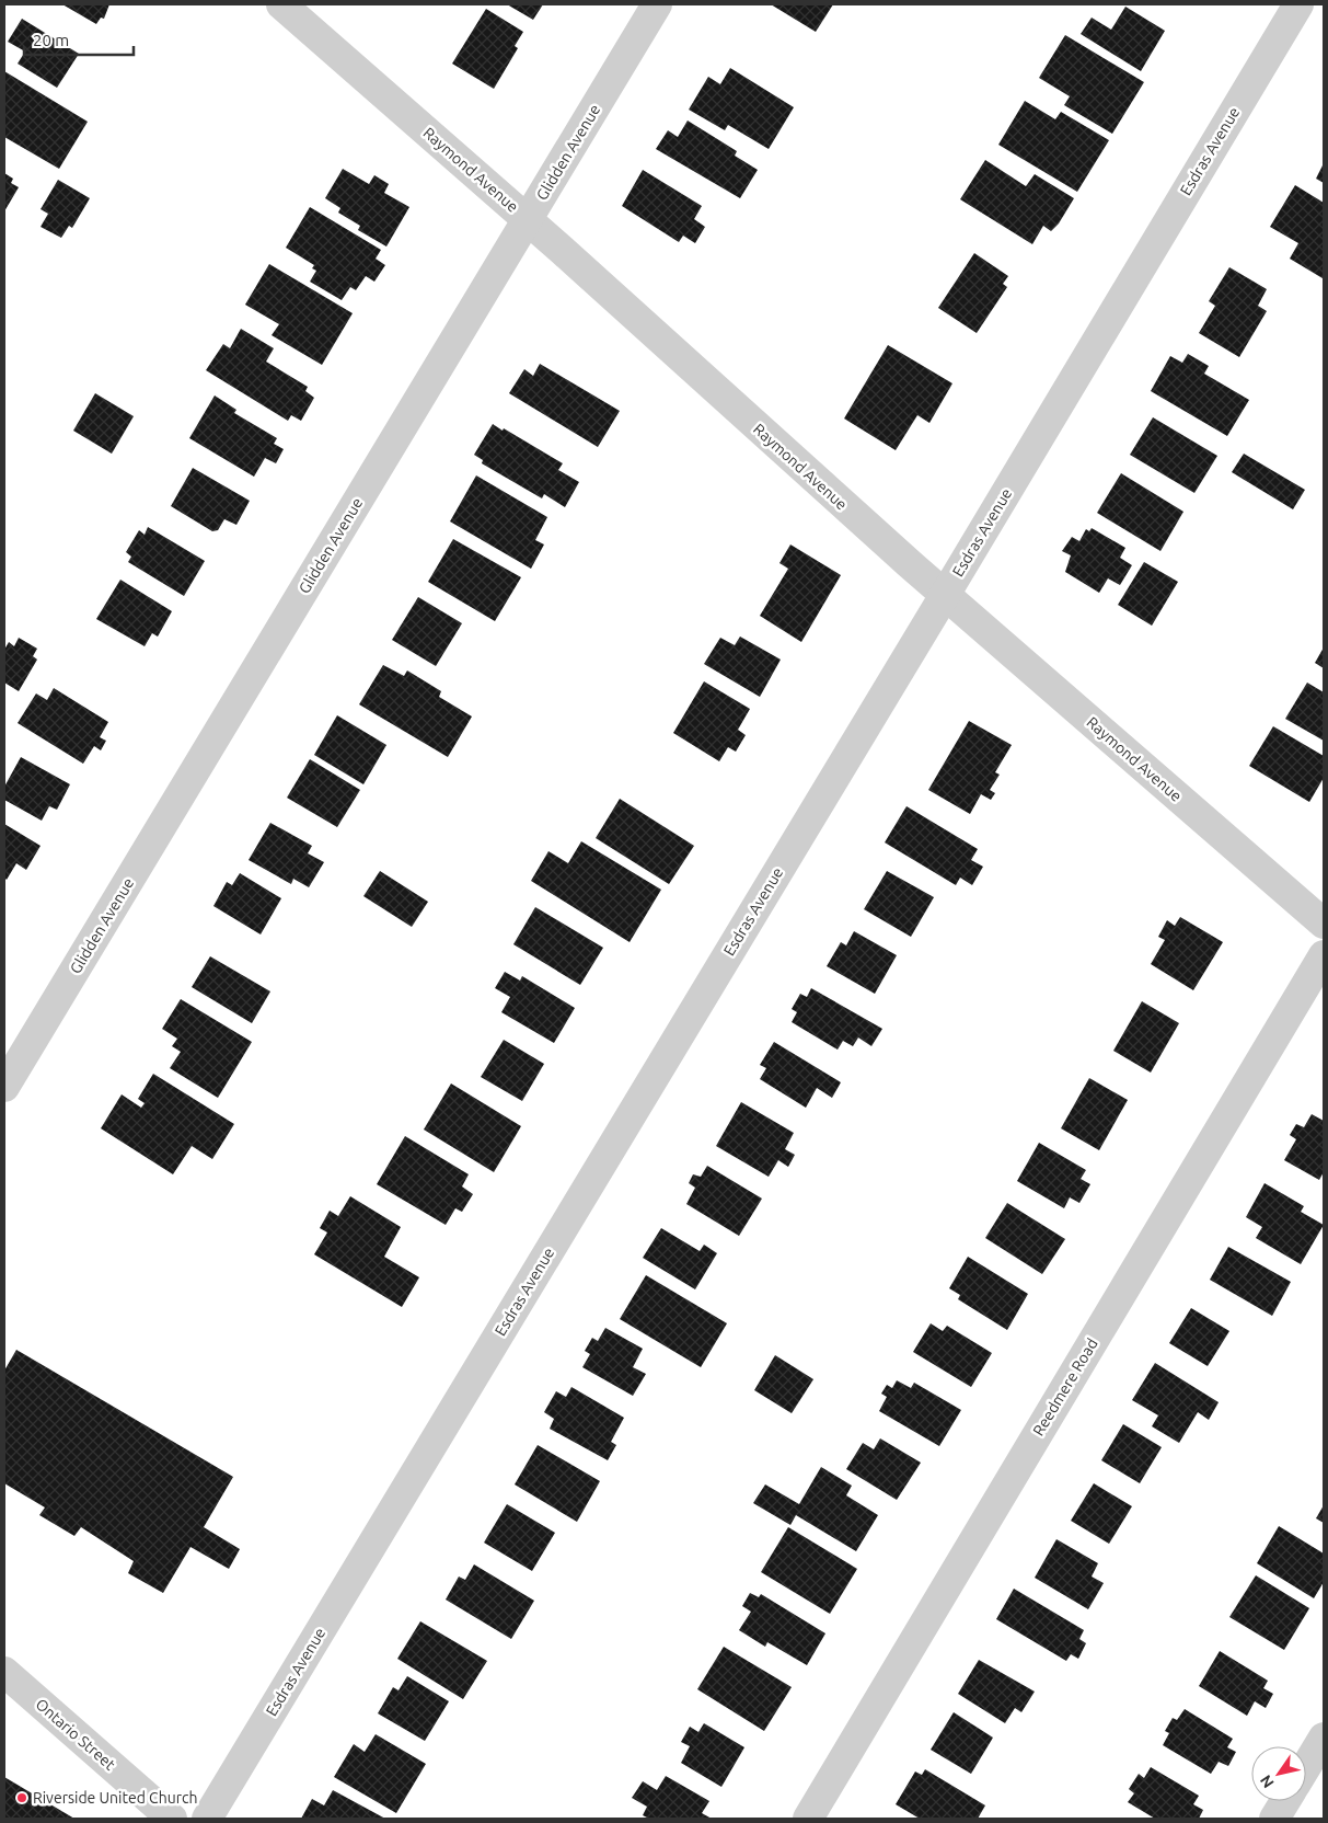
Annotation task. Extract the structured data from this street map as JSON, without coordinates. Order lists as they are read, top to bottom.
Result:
{
  "streets": {
    "street": [
      "Esdras Avenue",
      "Glidden Avenue",
      "Raymond Avenue",
      "Reedmere Road",
      "Ontario Street"
    ]
  },
  "crossings": [
    ["Esdras Avenue", "Raymond Avenue"],
    ["Glidden Avenue", "Raymond Avenue"]
  ],
  "places": ["Riverside United Church"],
  "scale_bar": "20 m",
  "north": "bottom left"
}
